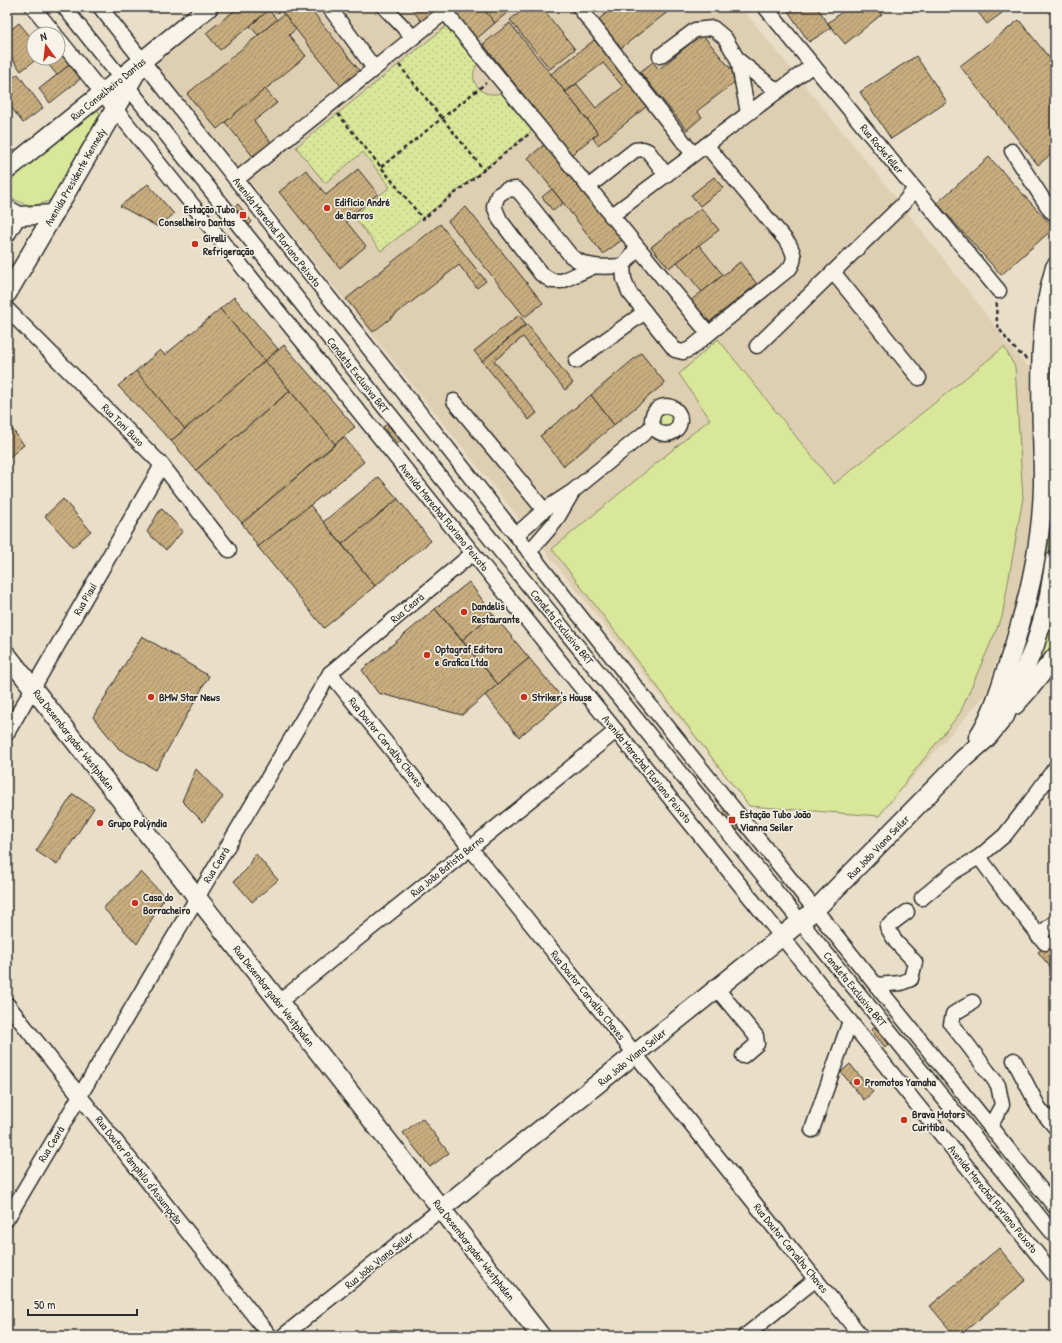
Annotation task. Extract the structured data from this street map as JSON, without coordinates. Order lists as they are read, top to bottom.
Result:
{
  "streets": {
    "main road": [
      "Rua Conselheiro Dantas",
      "Avenida Presidente Kennedy",
      "Rua Desembargador Westphalen",
      "Rua João Viana Seiler"
    ],
    "street": [
      "Rua Rockefeller",
      "Avenida Marechal Floriano Peixoto",
      "Canaleta Exclusiva BRT",
      "Rua Toni Buso",
      "Rua Piauí",
      "Rua Ceará",
      "Rua Doutor Carvalho Chaves",
      "Rua João Batista Berno",
      "Rua Doutor Pâmphilo d'Assumpção"
    ]
  },
  "crossings": [
    ["Rua Conselheiro Dantas", "Avenida Presidente Kennedy"],
    ["Rua Conselheiro Dantas", "Avenida Marechal Floriano Peixoto"],
    ["Rua Conselheiro Dantas", "Canaleta Exclusiva BRT"],
    ["Avenida Presidente Kennedy", "Avenida Marechal Floriano Peixoto"],
    ["Avenida Presidente Kennedy", "Canaleta Exclusiva BRT"],
    ["Avenida Marechal Floriano Peixoto", "Canaleta Exclusiva BRT"],
    ["Avenida Marechal Floriano Peixoto", "Rua Ceará"],
    ["Avenida Marechal Floriano Peixoto", "Rua João Viana Seiler"],
    ["Avenida Marechal Floriano Peixoto", "Rua João Batista Berno"],
    ["Canaleta Exclusiva BRT", "Rua João Viana Seiler"],
    ["Rua Toni Buso", "Rua Piauí"],
    ["Rua Piauí", "Rua Desembargador Westphalen"],
    ["Rua Ceará", "Rua Desembargador Westphalen"],
    ["Rua Ceará", "Rua Doutor Carvalho Chaves"],
    ["Rua Desembargador Westphalen", "Rua João Viana Seiler"],
    ["Rua Desembargador Westphalen", "Rua João Batista Berno"],
    ["Rua Doutor Carvalho Chaves", "Rua João Viana Seiler"],
    ["Rua Doutor Carvalho Chaves", "Rua João Batista Berno"]
  ],
  "places": {
    "other": [
      "Edifício André de Barros",
      "Girelli Refrigeração",
      "Dandelis Restaurante",
      "Optagraf Editora e Grafica Ltda",
      "BMW Star News",
      "Striker's House",
      "Grupo Polýndia",
      "Casa do Borracheiro",
      "Promotos Yamaha",
      "Brava Motors Curitiba"
    ],
    "transit": ["Estação Tubo Conselheiro Dantas", "Estação Tubo João Vianna Seiler"]
  },
  "scale_bar": "50 m",
  "north": "top"
}
